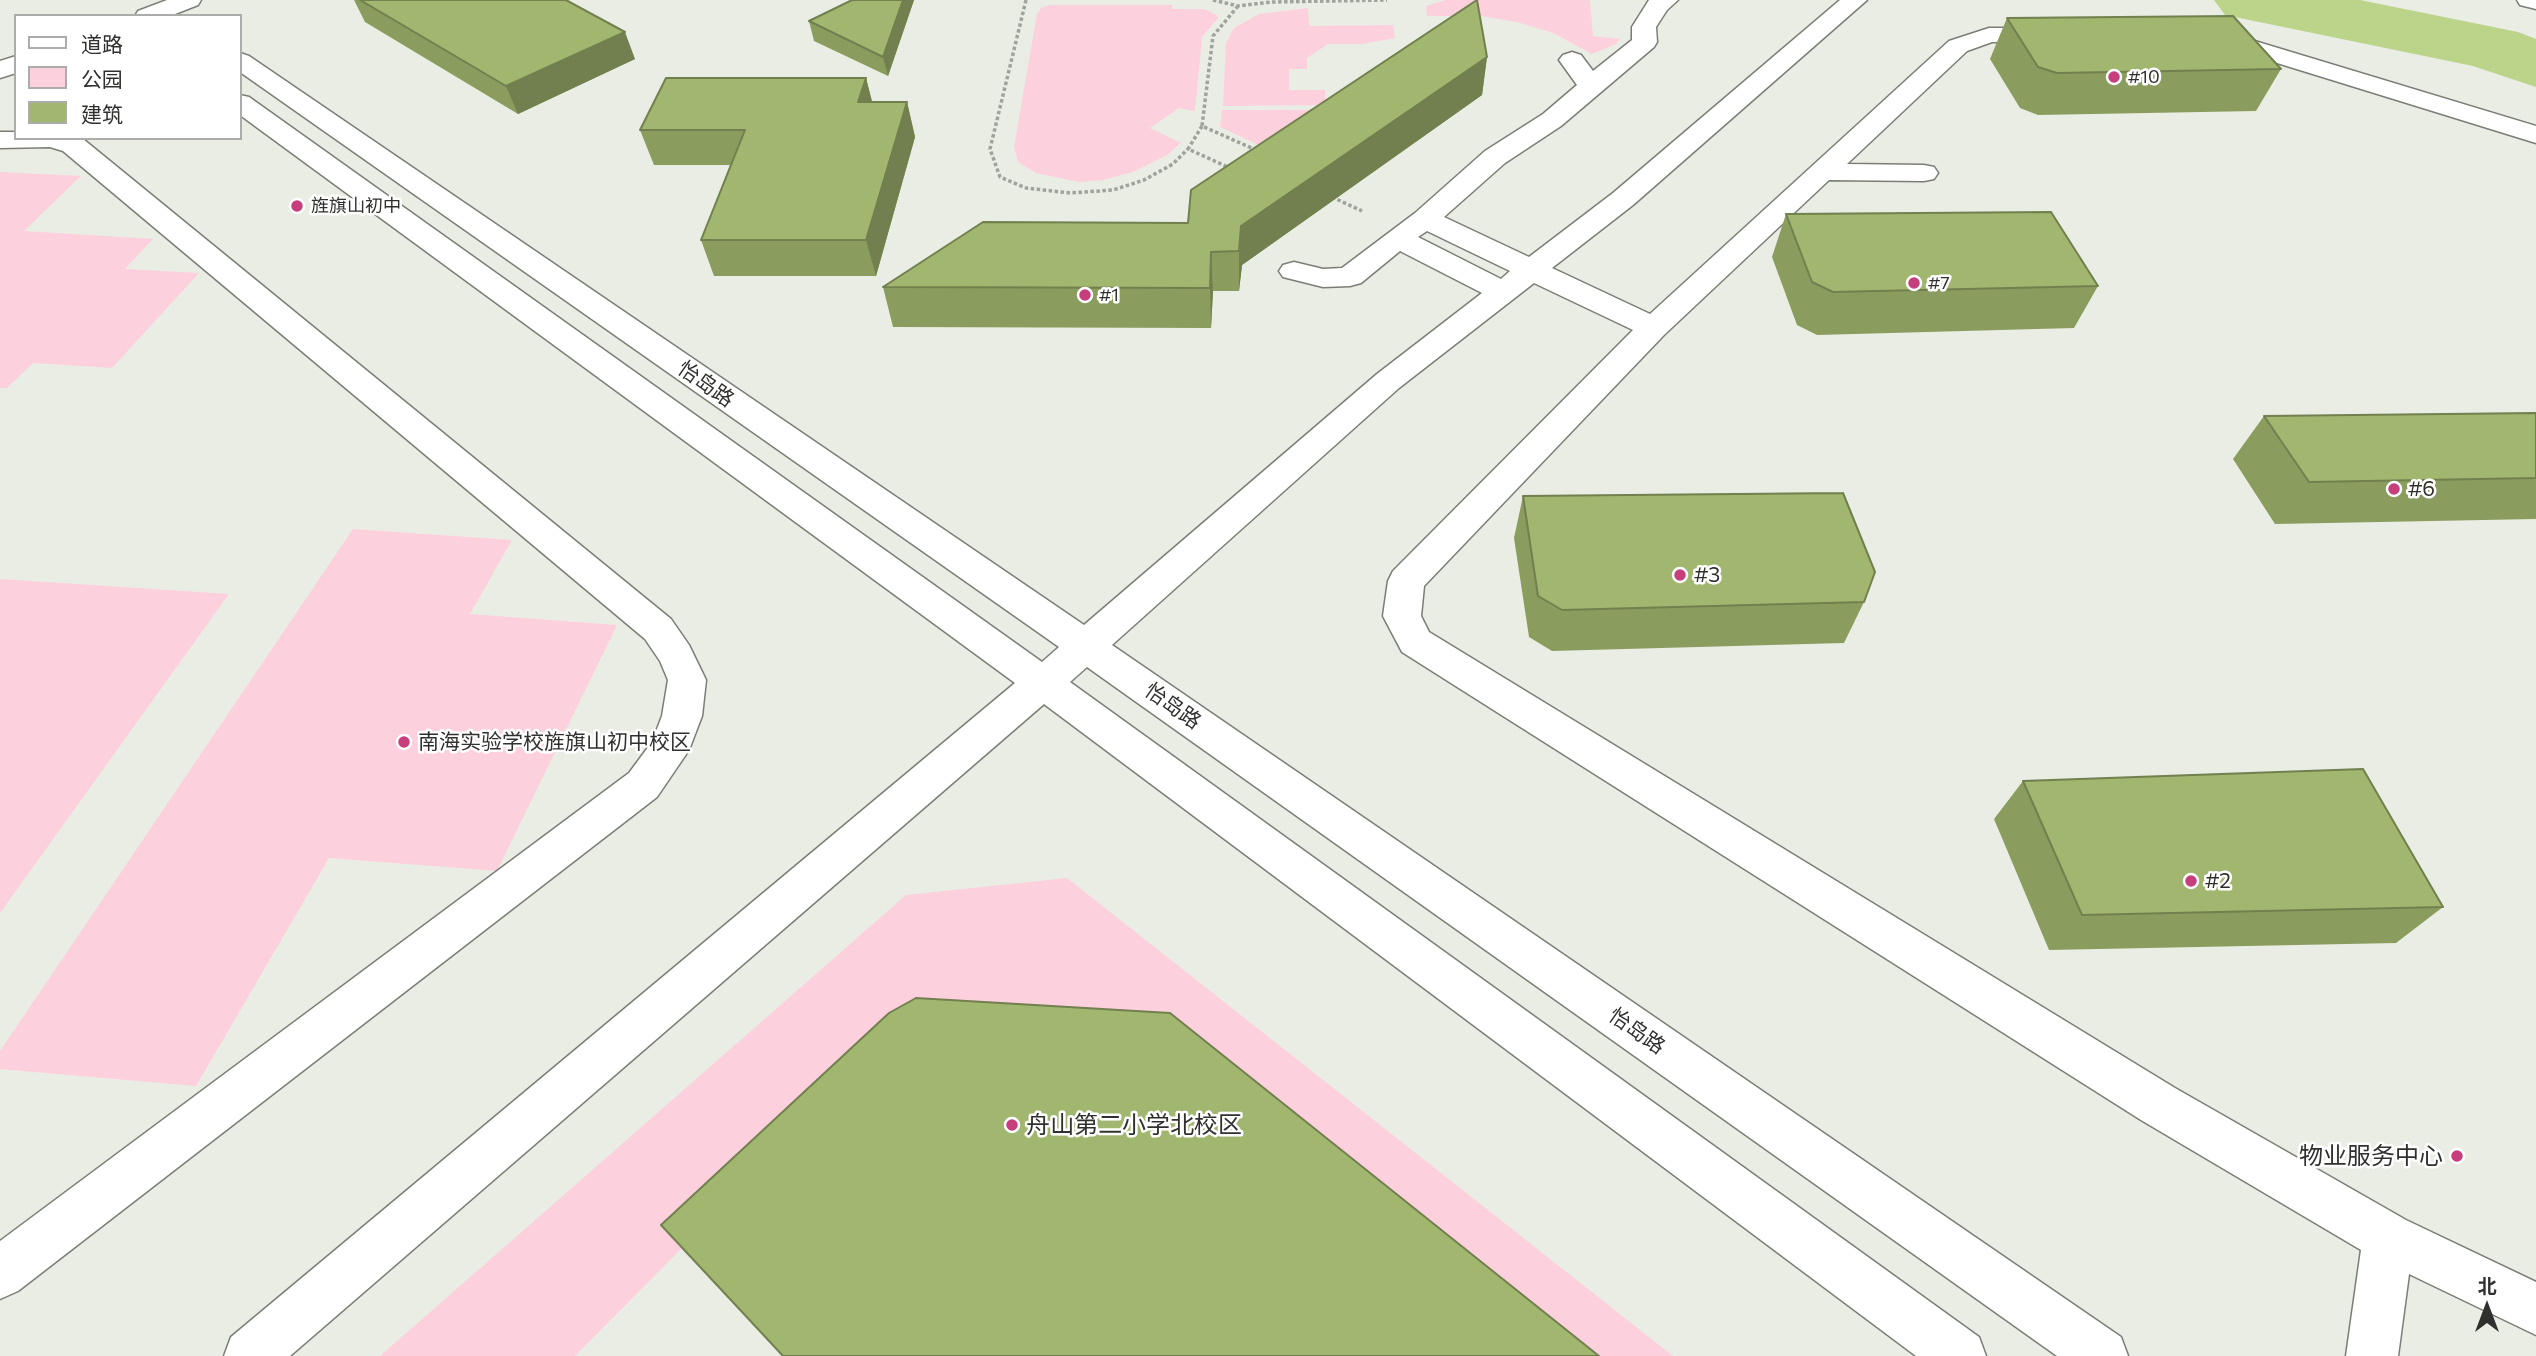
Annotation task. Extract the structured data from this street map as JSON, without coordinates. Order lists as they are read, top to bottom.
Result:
{
  "streets": {
    "street": ["怡岛路"]
  },
  "places": [
    "#10",
    "旌旗山初中",
    "#7",
    "#1",
    "#6",
    "#3",
    "南海实验学校旌旗山初中校区",
    "#2",
    "舟山第二小学北校区",
    "物业服务中心"
  ],
  "legend": ["道路", "公园", "建筑"],
  "north": "top"
}
